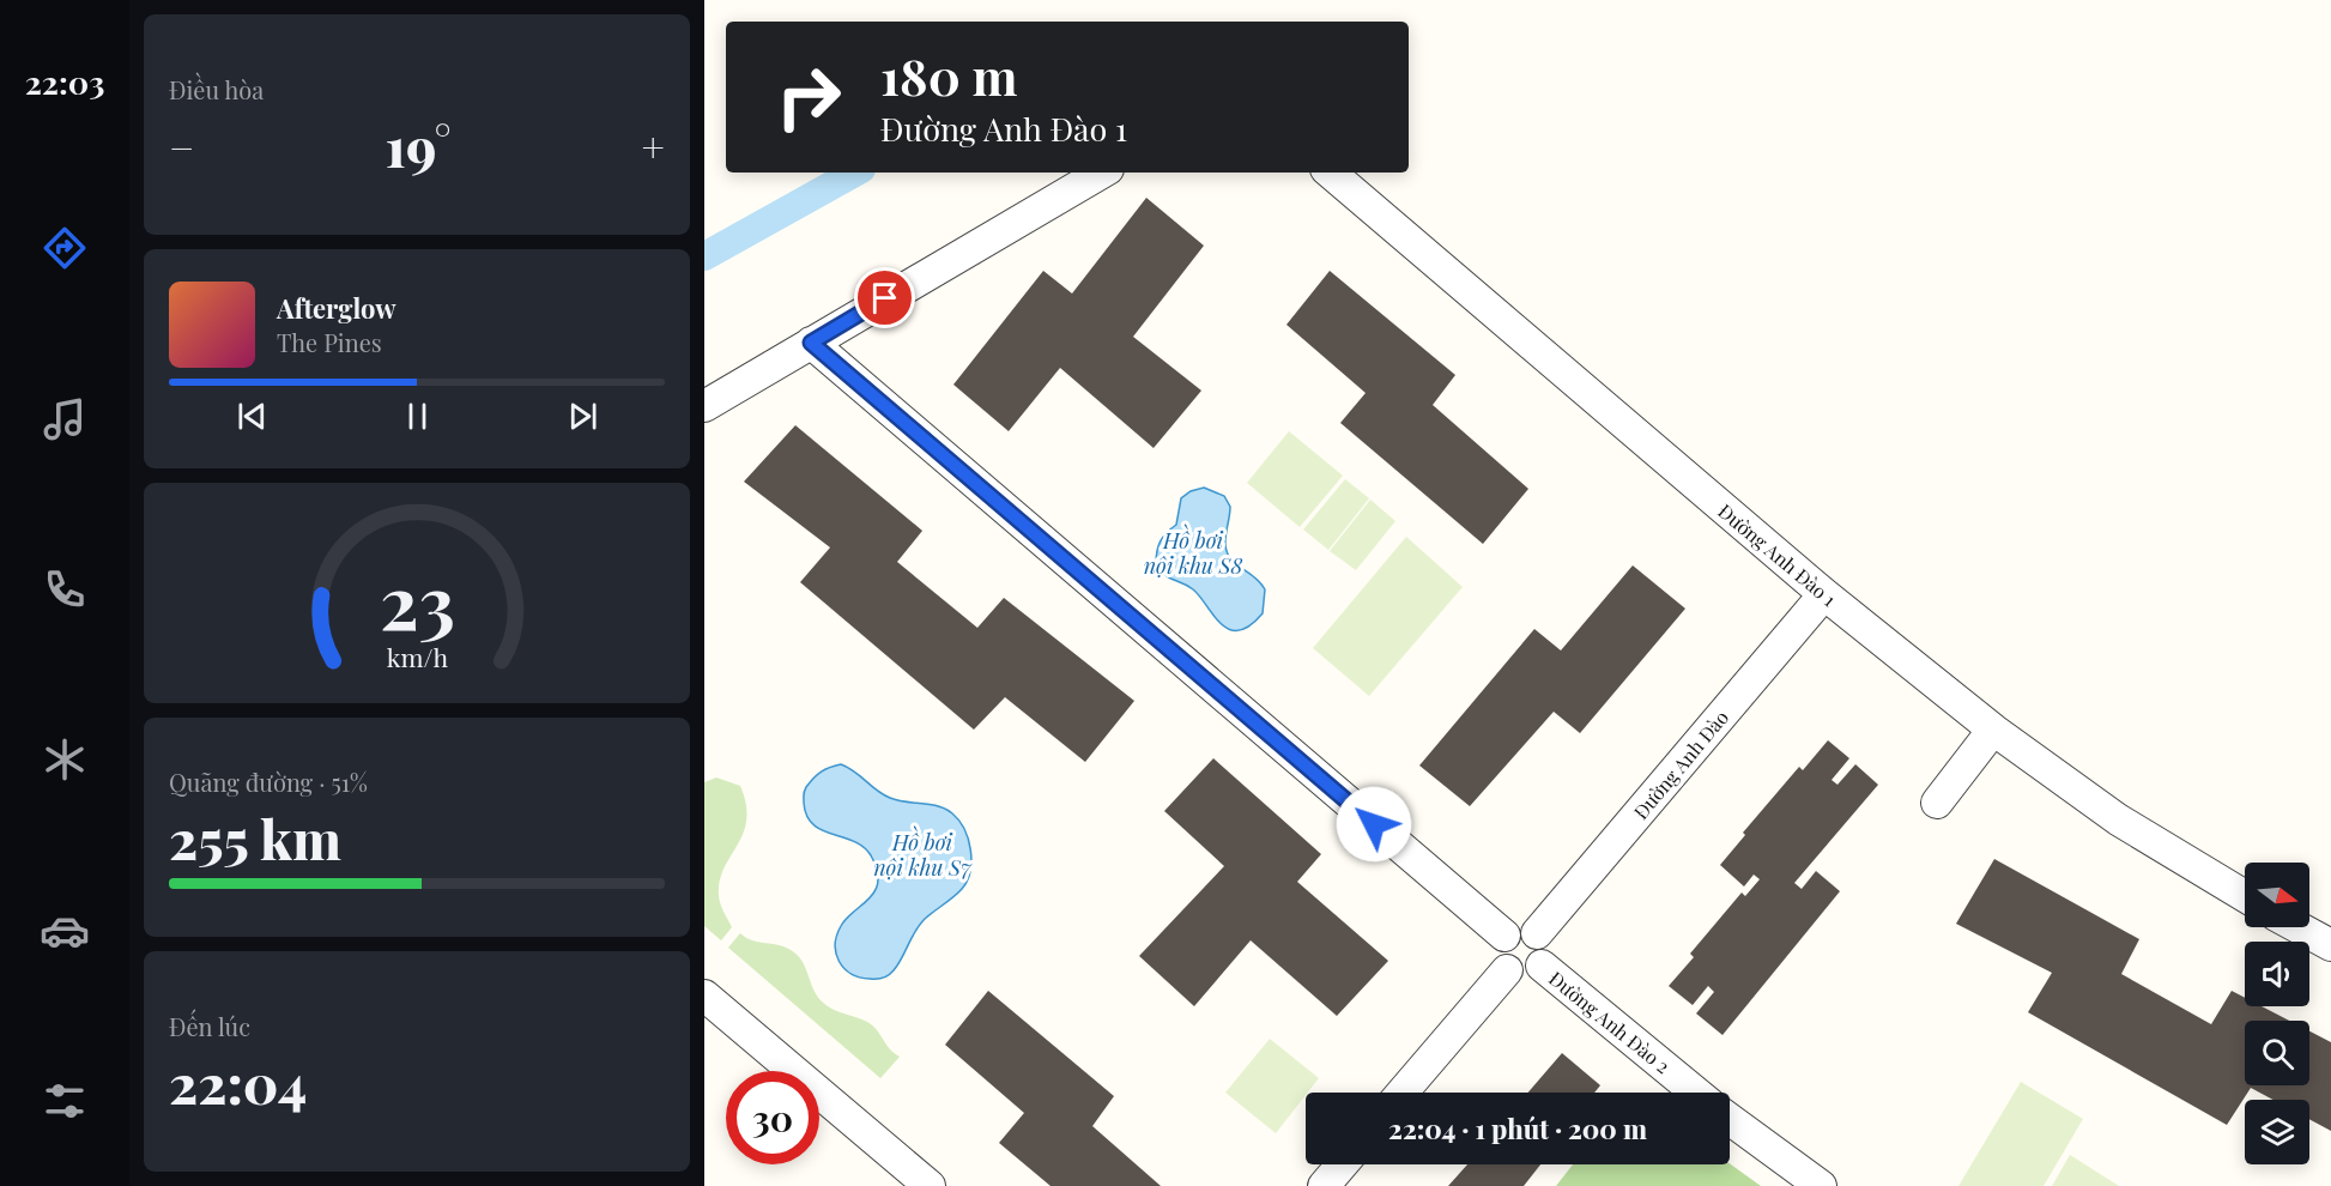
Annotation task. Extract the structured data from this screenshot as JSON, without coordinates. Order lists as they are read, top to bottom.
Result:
{
  "streets": {
    "street": ["Đường Anh Đào 1", "Đường Anh Đào", "Đường Anh Đào 2"]
  },
  "crossings": [
    ["Đường Anh Đào 1", "Đường Anh Đào"],
    ["Đường Anh Đào", "Đường Anh Đào 2"]
  ],
  "water": ["Hồ bơi nội khu S8", "Hồ bơi nội khu S7"],
  "north": "right",
  "page": {
    "tabs": "22:03",
    "tile": [
      "Điều hòa",
      ["Quãng đường · 51%", "255 km"],
      ["Đến lúc", "22:04"]
    ],
    "turn": ["180 m", "Đường Anh Đào 1"],
    "heat": ["−", "19°", "+"],
    "song": ["Afterglow", "The Pines"],
    "limit": "30",
    "trip": "22:04 · 1 phút · 200 m",
    "gauge": ["23", "km/h"]
  }
}
